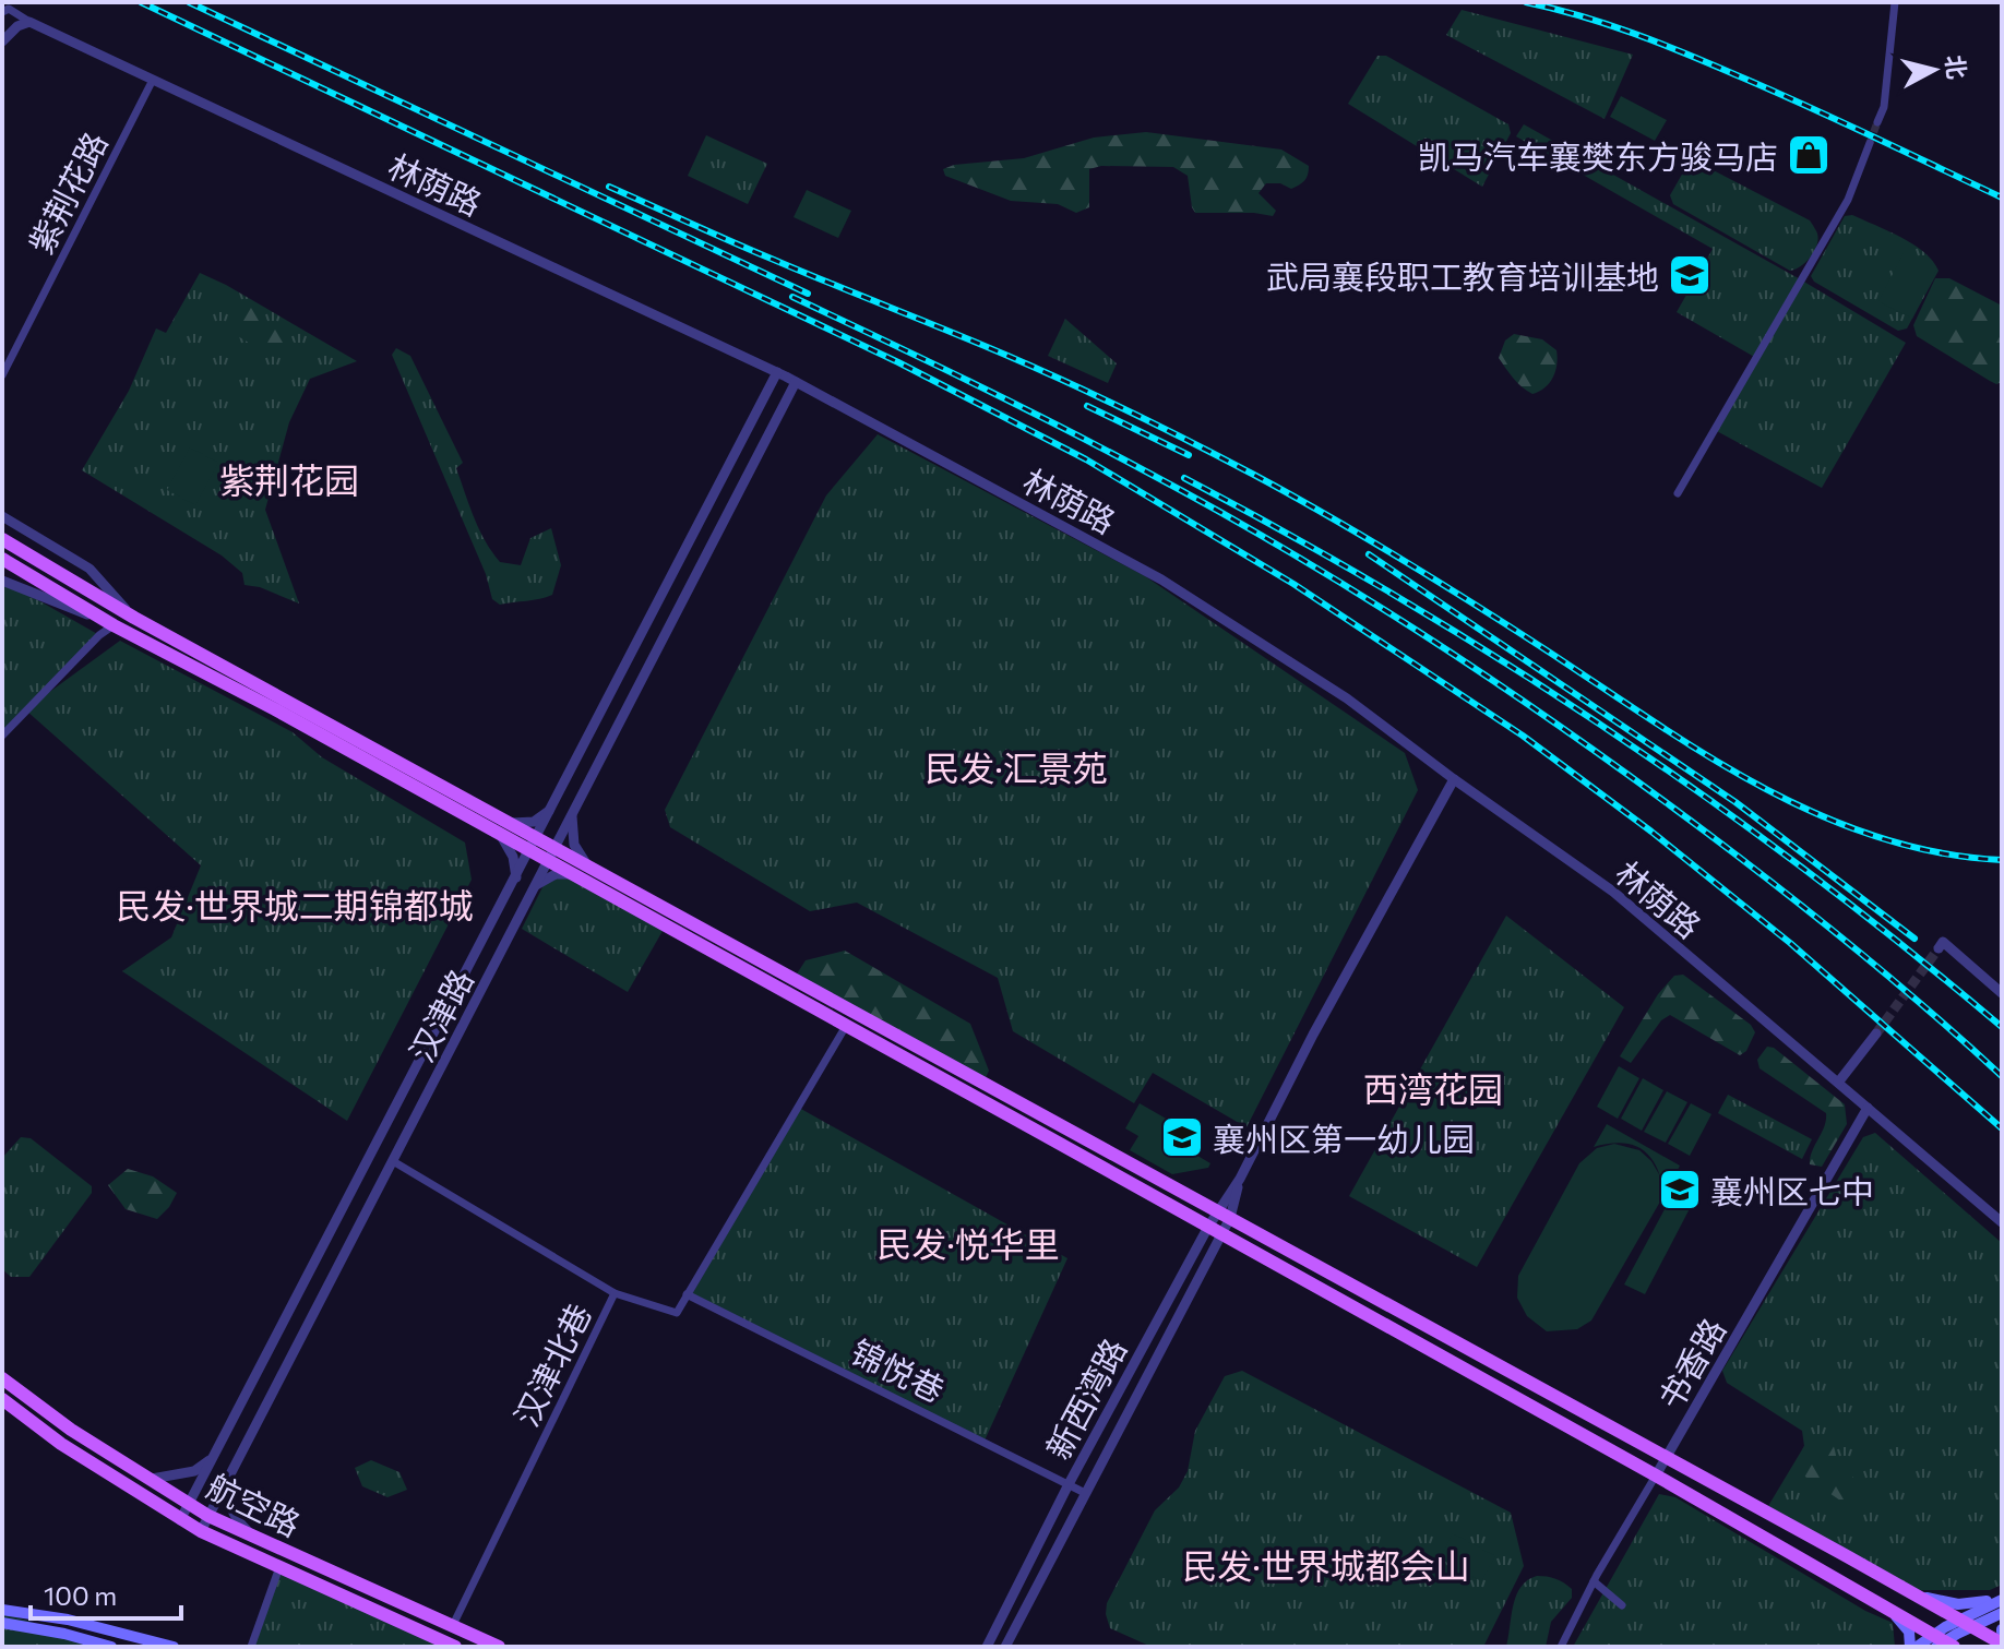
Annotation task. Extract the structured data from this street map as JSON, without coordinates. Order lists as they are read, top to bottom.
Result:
{
  "streets": {
    "main road": ["航空路"],
    "street": [
      "林荫路",
      "紫荆花路",
      "汉津路",
      "书香路",
      "汉津北巷",
      "锦悦巷",
      "新西湾路"
    ]
  },
  "crossings": [
    ["林荫路", "紫荆花路"],
    ["林荫路", "汉津路"],
    ["林荫路", "书香路"],
    ["林荫路", "新西湾路"],
    ["汉津路", "航空路"],
    ["汉津北巷", "锦悦巷"],
    ["汉津北巷", "航空路"],
    ["锦悦巷", "新西湾路"]
  ],
  "districts": [
    "紫荆花园",
    "民发·汇景苑",
    "民发·世界城二期锦都城",
    "西湾花园",
    "民发·悦华里",
    "民发·世界城都会山"
  ],
  "places": {
    "shop": ["凯马汽车襄樊东方骏马店"],
    "school or university": ["武局襄段职工教育培训基地", "襄州区第一幼儿园", "襄州区七中"]
  },
  "scale_bar": "100 m",
  "north": "right"
}
